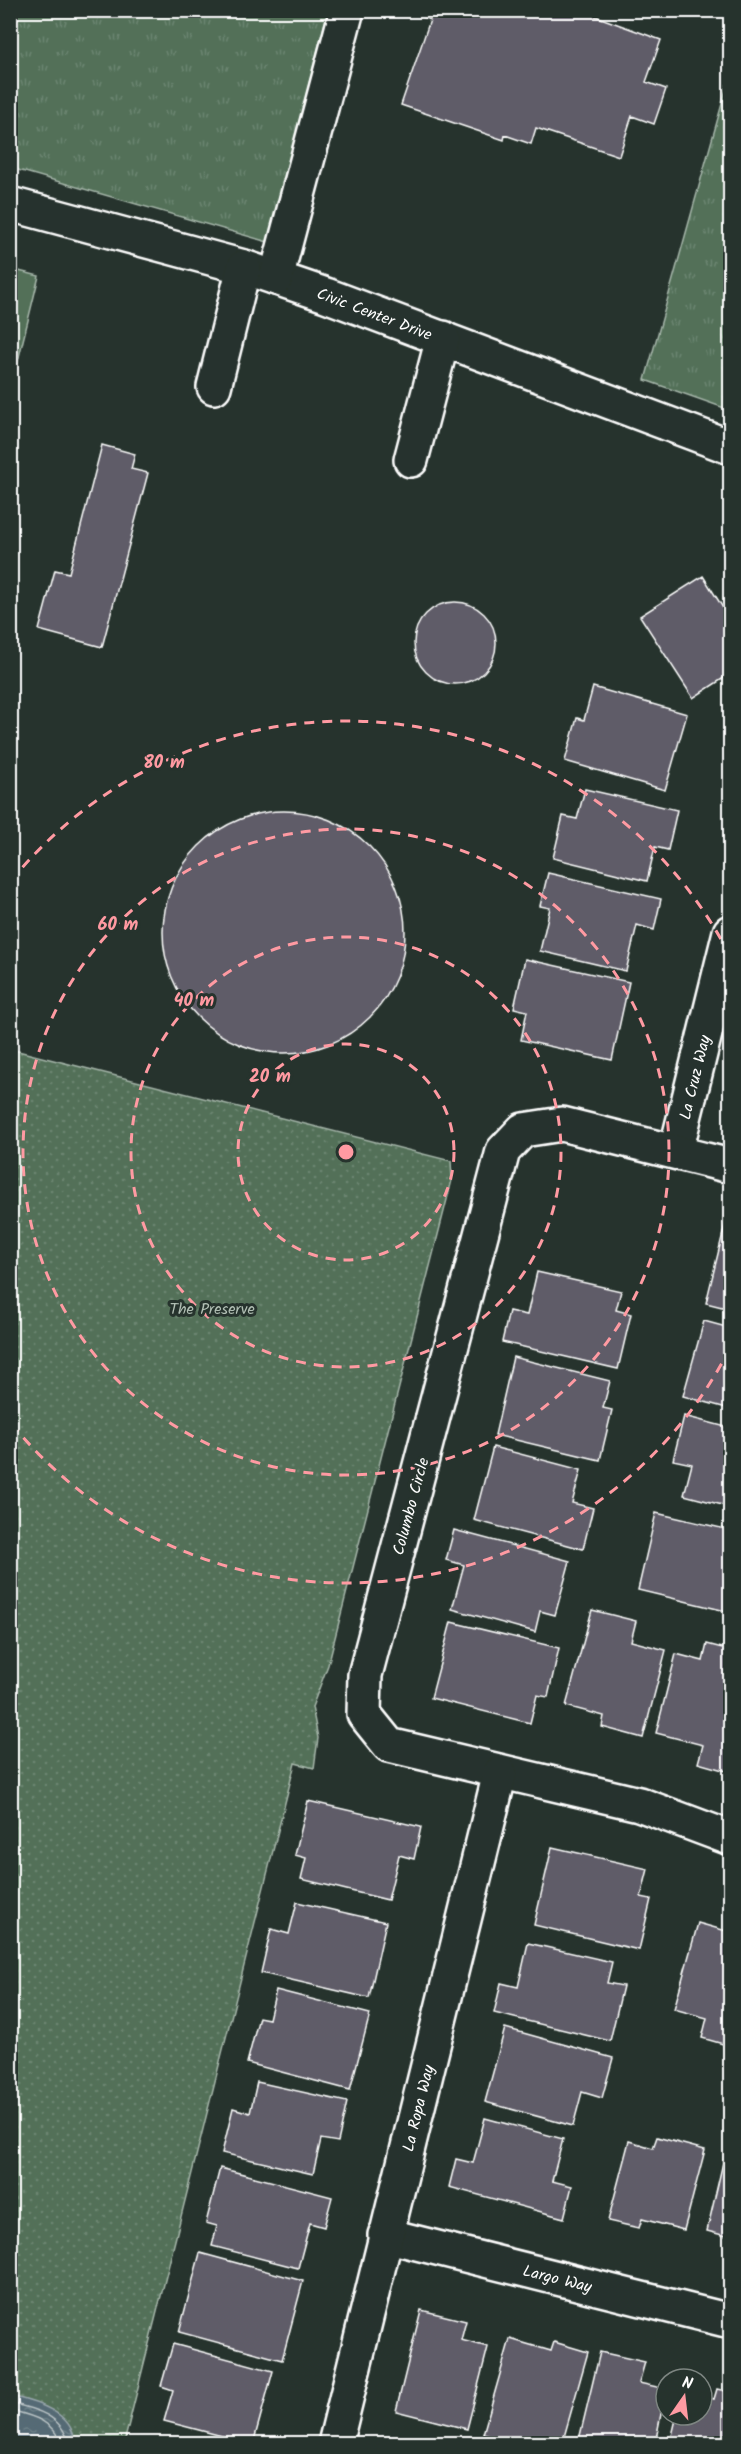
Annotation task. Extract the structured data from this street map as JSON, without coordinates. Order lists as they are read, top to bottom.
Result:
{
  "streets": {
    "street": [
      "Civic Center Drive",
      "La Cruz Way",
      "Columbo Circle",
      "La Ropa Way",
      "Largo Way"
    ]
  },
  "crossings": [
    ["La Cruz Way", "Columbo Circle"],
    ["Columbo Circle", "La Ropa Way"],
    ["La Ropa Way", "Largo Way"]
  ],
  "parks": ["The Preserve"],
  "north": "top",
  "rings": [
    "80 m",
    "60 m",
    "40 m",
    "20 m"
  ]
}
